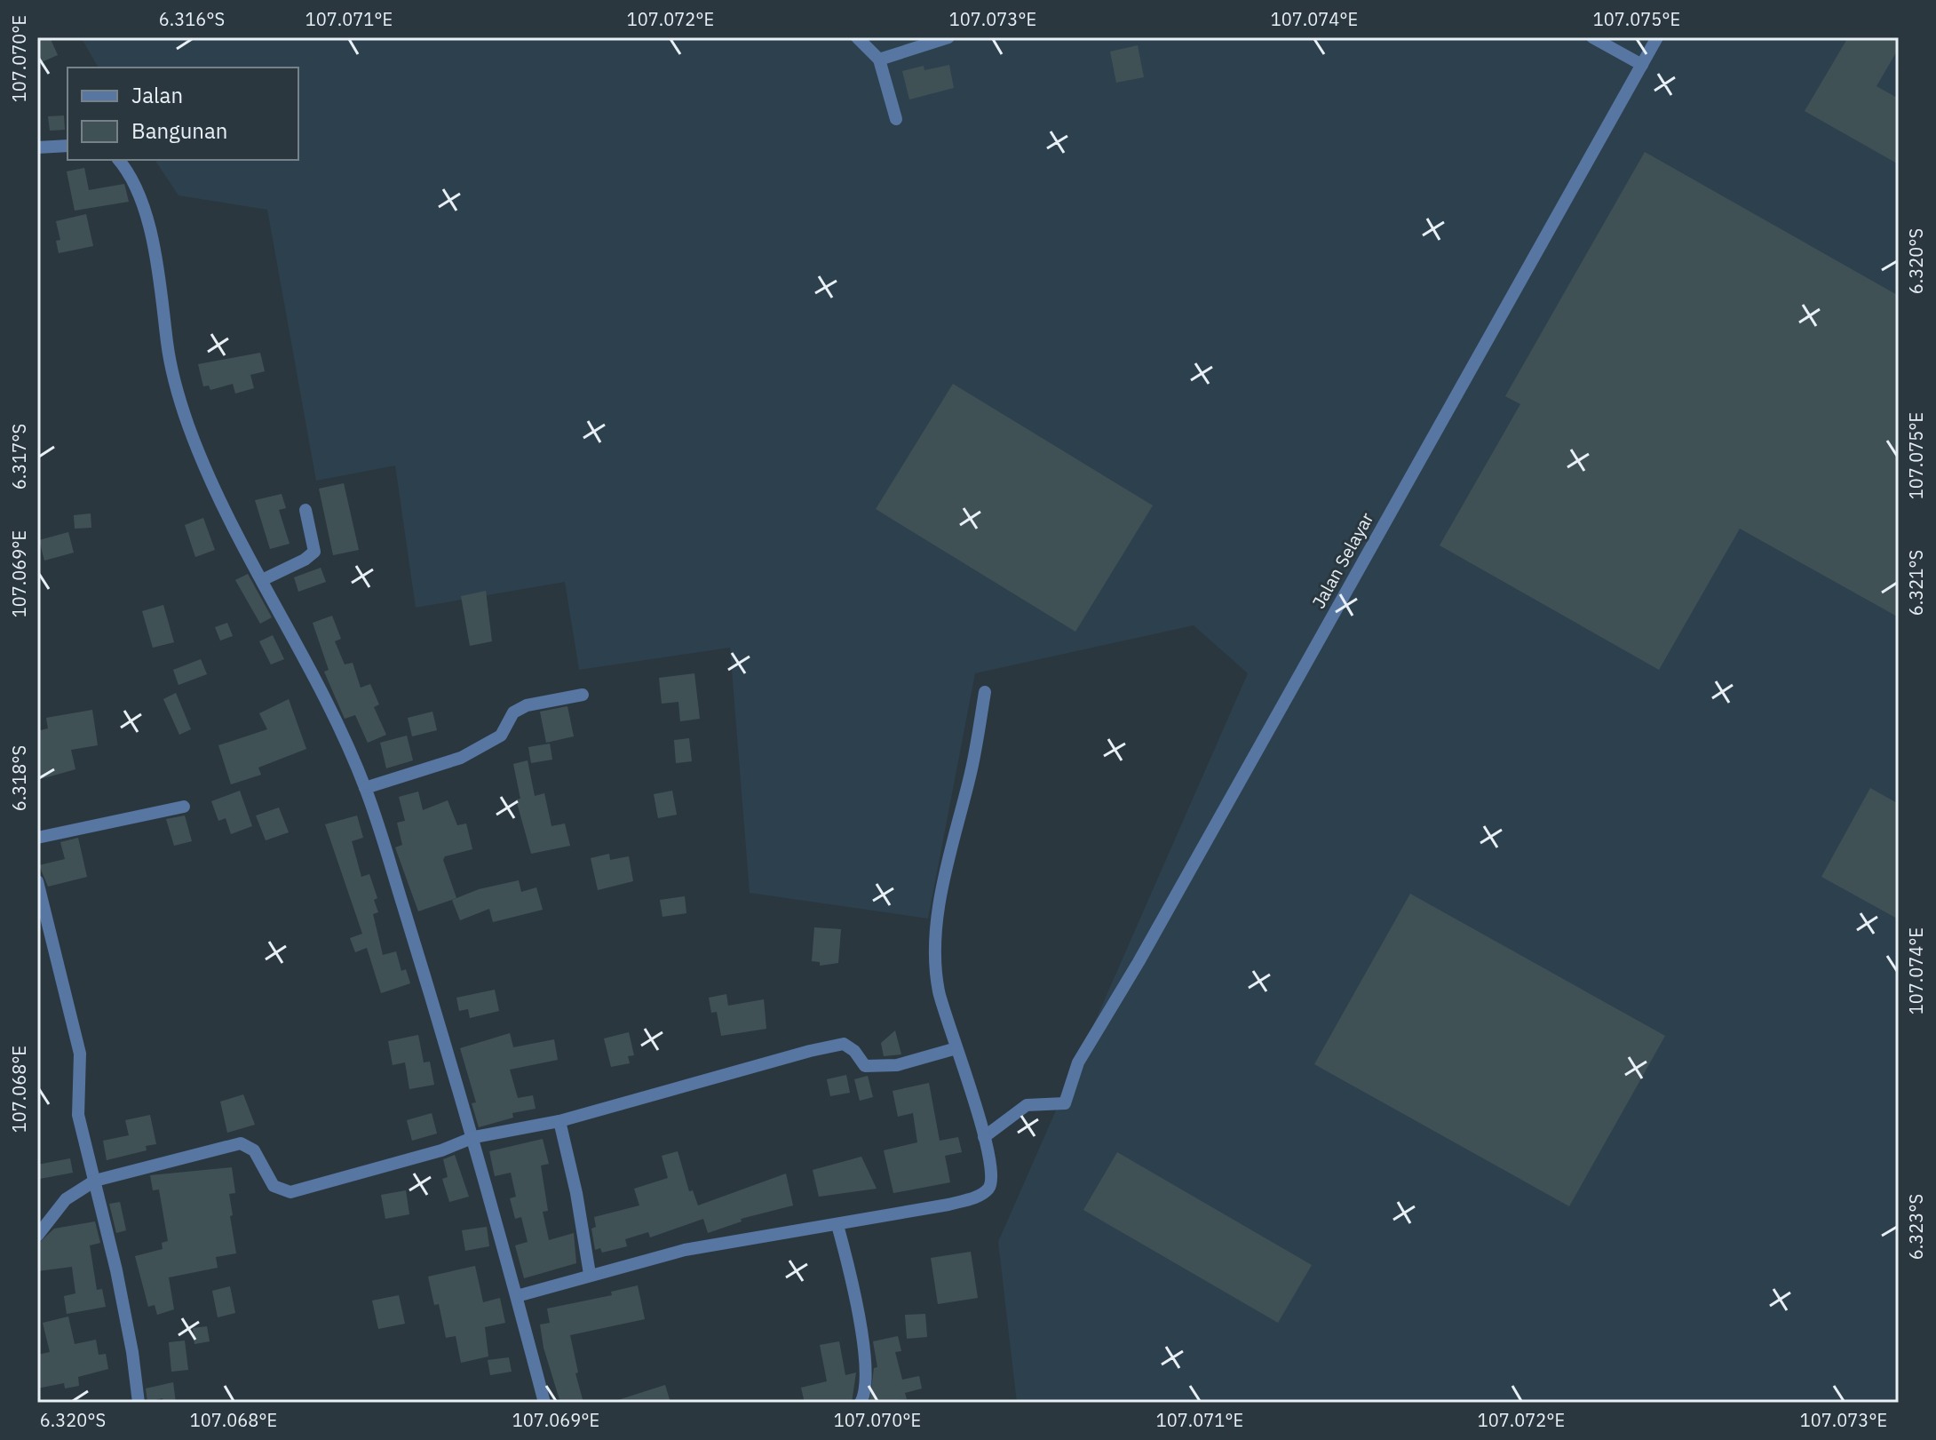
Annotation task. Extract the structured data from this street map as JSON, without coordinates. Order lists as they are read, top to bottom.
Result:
{
  "streets": {
    "street": ["Jalan Selayar"]
  },
  "legend": ["Jalan", "Bangunan"],
  "coordinates": [
    "6.316°S",
    "107.071°E",
    "107.072°E",
    "107.073°E",
    "107.074°E",
    "107.075°E",
    "107.070°E",
    "6.320°S",
    "6.317°S",
    "107.069°E",
    "6.321°S",
    "6.318°S",
    "107.068°E",
    "6.323°S"
  ]
}
